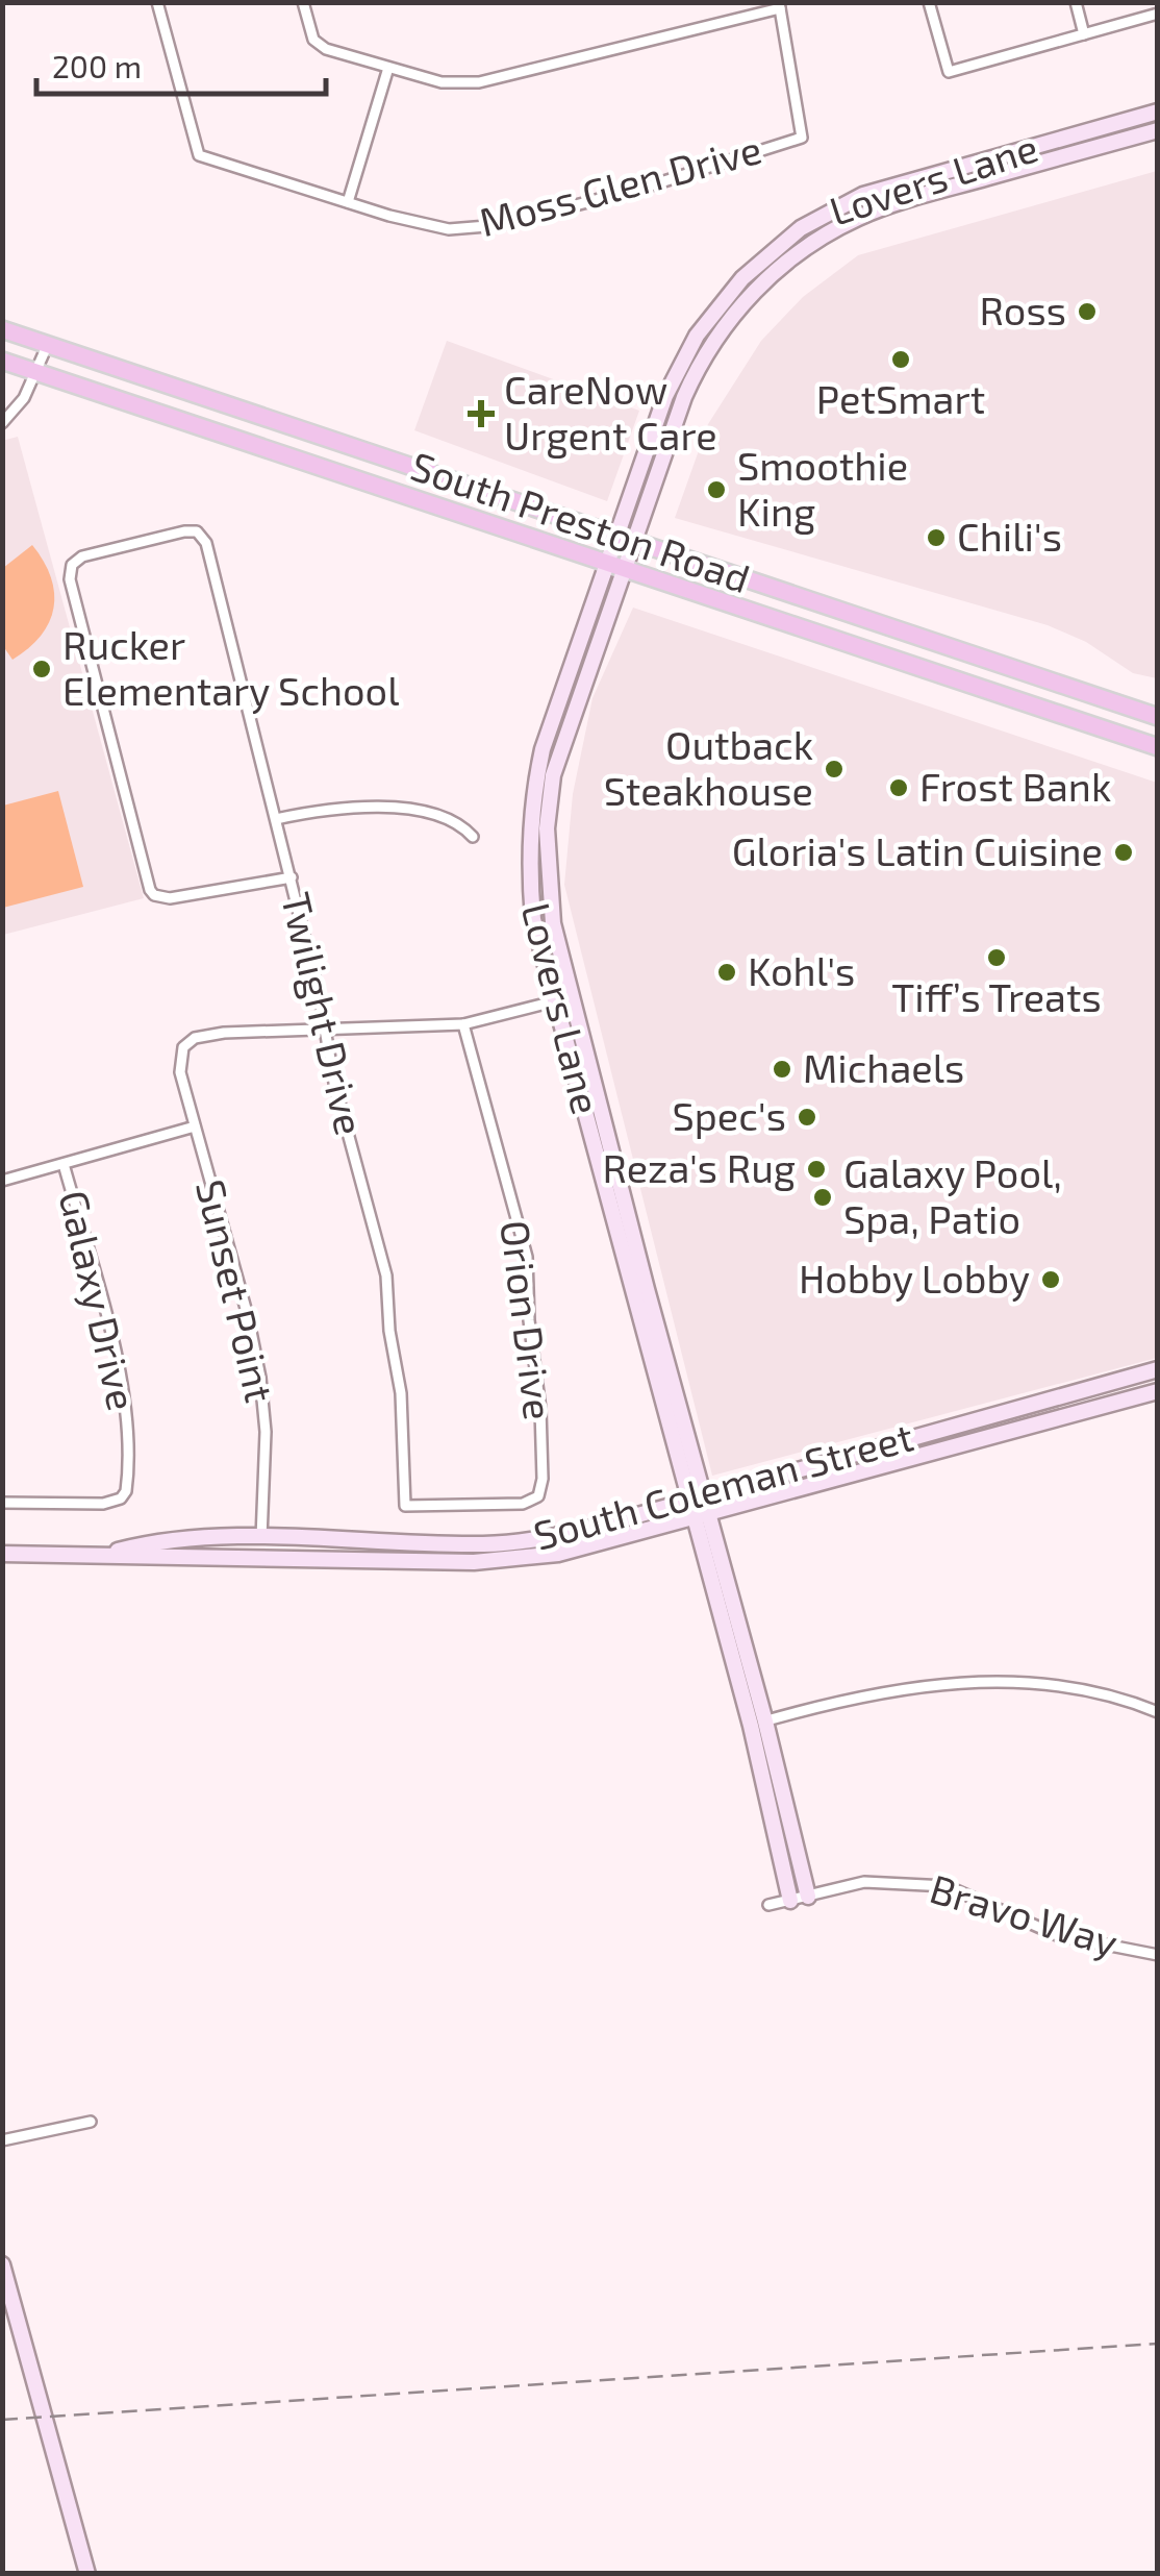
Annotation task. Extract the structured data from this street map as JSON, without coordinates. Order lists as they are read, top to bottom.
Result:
{
  "streets": {
    "main road": ["South Preston Road"],
    "street": [
      "Lovers Lane",
      "Moss Glen Drive",
      "Twilight Drive",
      "Sunset Point",
      "Galaxy Drive",
      "Orion Drive",
      "South Coleman Street",
      "Bravo Way"
    ]
  },
  "crossings": [
    ["Lovers Lane", "South Preston Road"],
    ["Lovers Lane", "South Coleman Street"],
    ["Lovers Lane", "Bravo Way"],
    ["Twilight Drive", "Sunset Point"],
    ["Twilight Drive", "Orion Drive"],
    ["Sunset Point", "South Coleman Street"]
  ],
  "places": {
    "other": [
      "Ross",
      "PetSmart",
      "Smoothie King",
      "Chili's",
      "Rucker Elementary School",
      "Outback Steakhouse",
      "Frost Bank",
      "Gloria's Latin Cuisine",
      "Tiff’s Treats",
      "Kohl's",
      "Michaels",
      "Spec's",
      "Reza's Rug",
      "Galaxy Pool, Spa, Patio",
      "Hobby Lobby"
    ],
    "health": ["CareNow Urgent Care"]
  },
  "scale_bar": "200 m"
}
